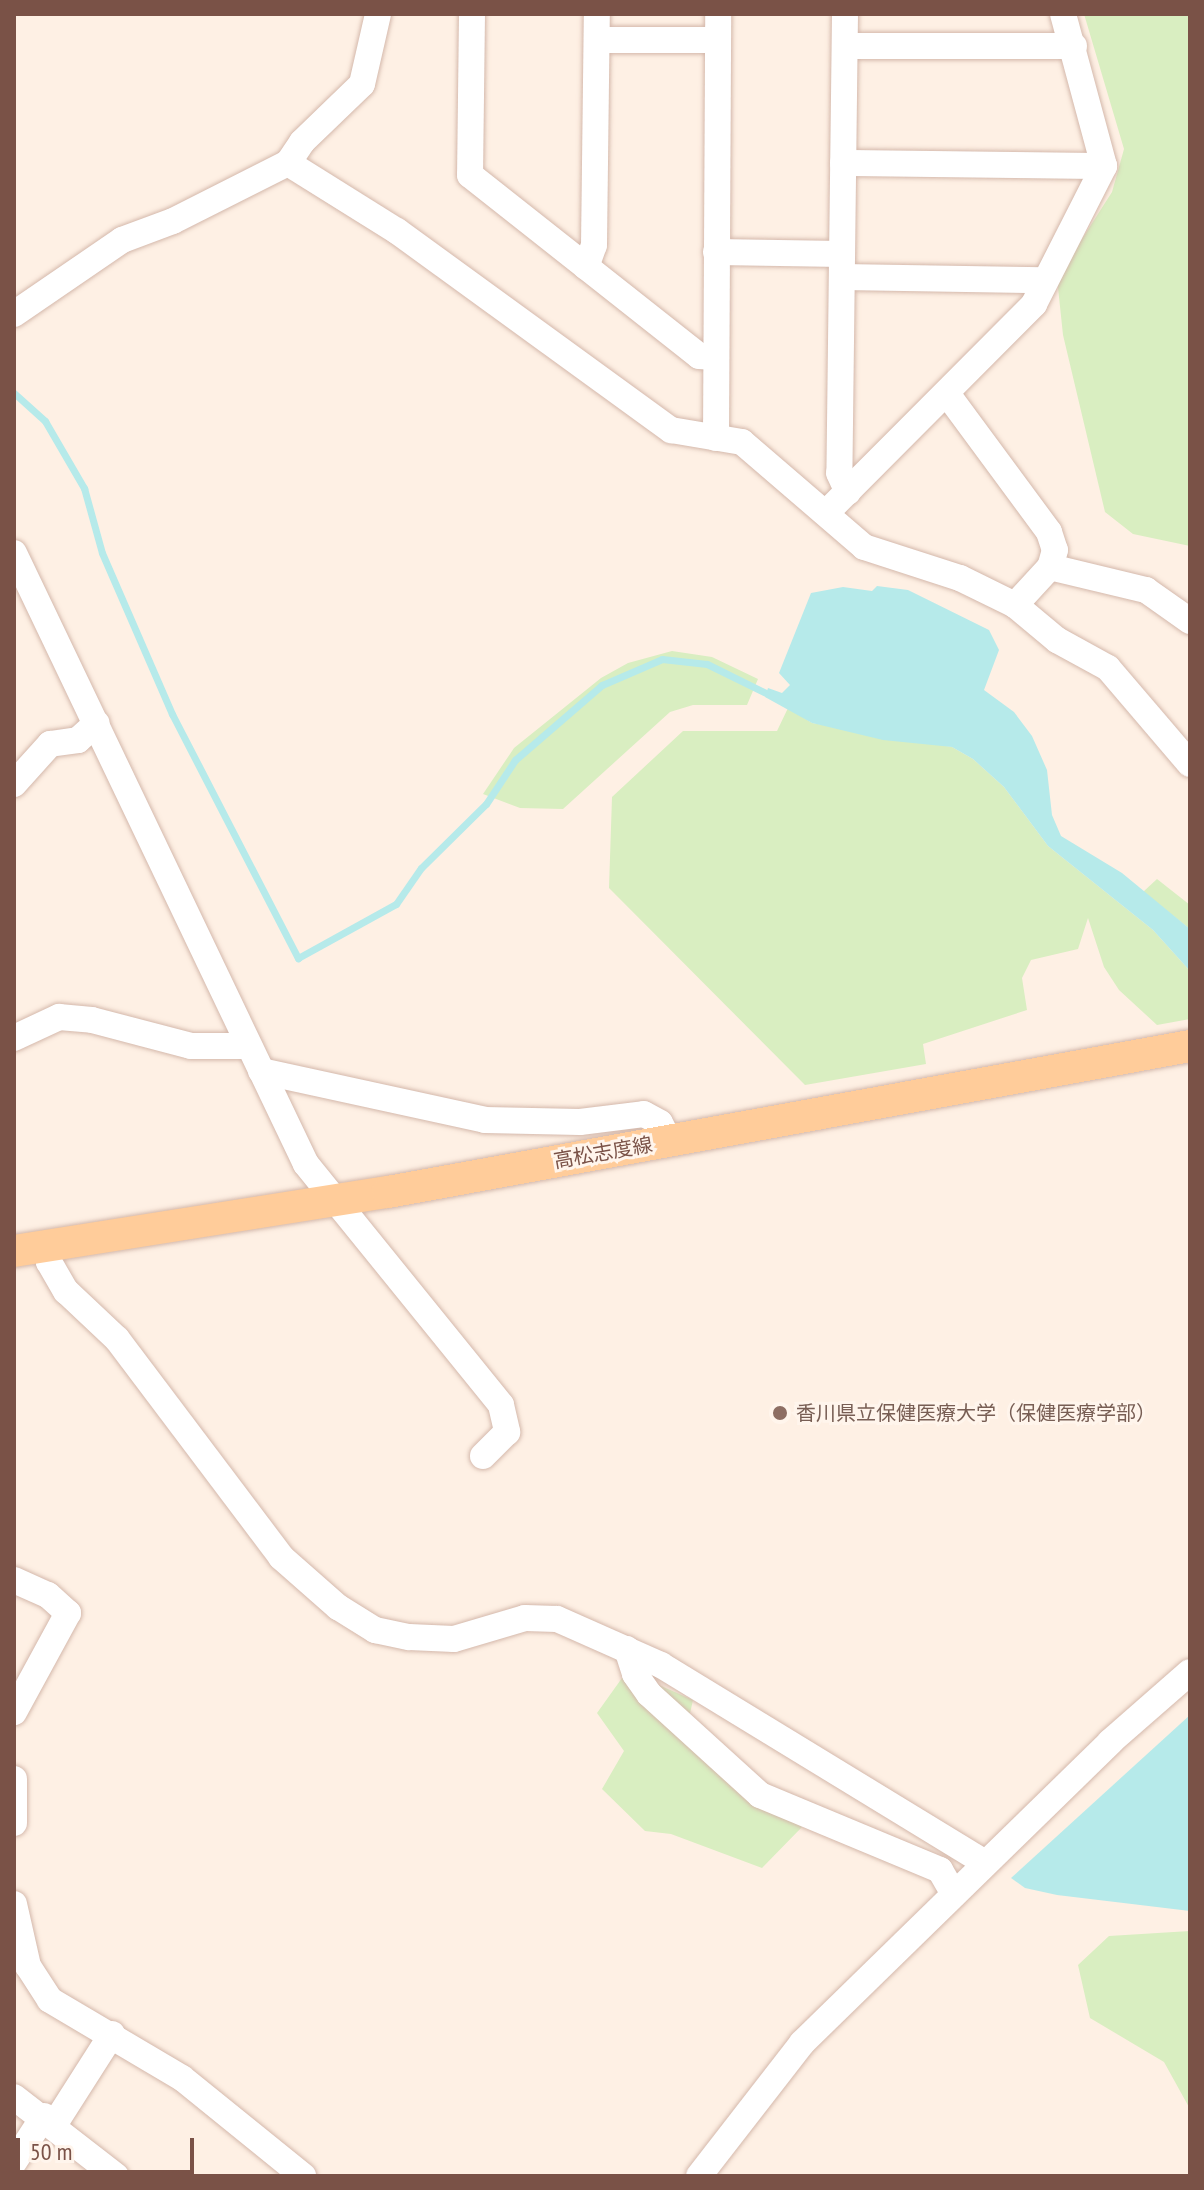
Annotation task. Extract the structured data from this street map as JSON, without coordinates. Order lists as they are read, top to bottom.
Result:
{
  "streets": {
    "main road": ["高松志度線"]
  },
  "places": ["香川県立保健医療大学（保健医療学部）"],
  "scale_bar": "50 m"
}
